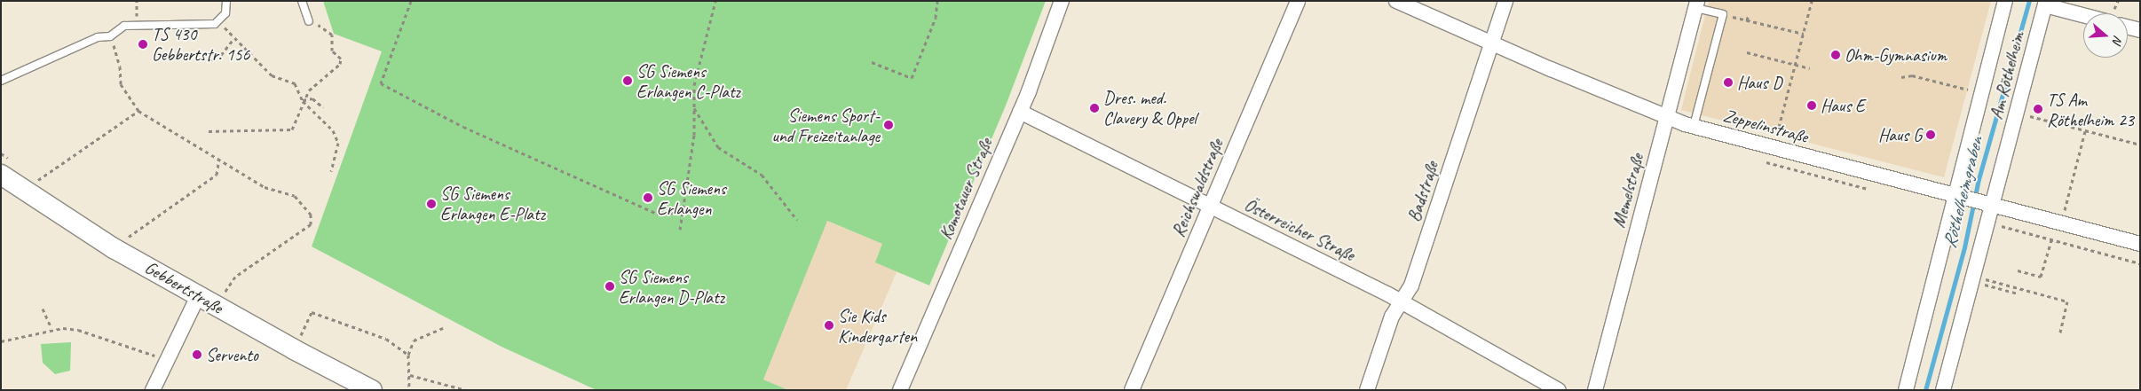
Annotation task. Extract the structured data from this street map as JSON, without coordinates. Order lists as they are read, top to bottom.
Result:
{
  "streets": {
    "street": [
      "Am Röthelheim",
      "Zeppelinstraße",
      "Reichswaldstraße",
      "Komotauer Straße",
      "Memelstraße",
      "Badstraße",
      "Österreicher Straße",
      "Gebbertstraße"
    ]
  },
  "crossings": [
    ["Am Röthelheim", "Zeppelinstraße"],
    ["Zeppelinstraße", "Memelstraße"],
    ["Zeppelinstraße", "Badstraße"],
    ["Reichswaldstraße", "Österreicher Straße"],
    ["Komotauer Straße", "Österreicher Straße"],
    ["Badstraße", "Österreicher Straße"]
  ],
  "water": ["Röthelheimgraben"],
  "places": [
    "TS 430 Gebbertstr. 156",
    "Ohm-Gymnasium",
    "SG Siemens Erlangen C-Platz",
    "Haus D",
    "Haus E",
    "Dres. med. Clavery & Oppel",
    "TS Am Röthelheim 23",
    "Siemens Sport- und Freizeitanlage",
    "Haus G",
    "SG Siemens Erlangen",
    "SG Siemens Erlangen E-Platz",
    "SG Siemens Erlangen D-Platz",
    "Sie Kids Kindergarten",
    "Servento"
  ],
  "north": "right"
}
